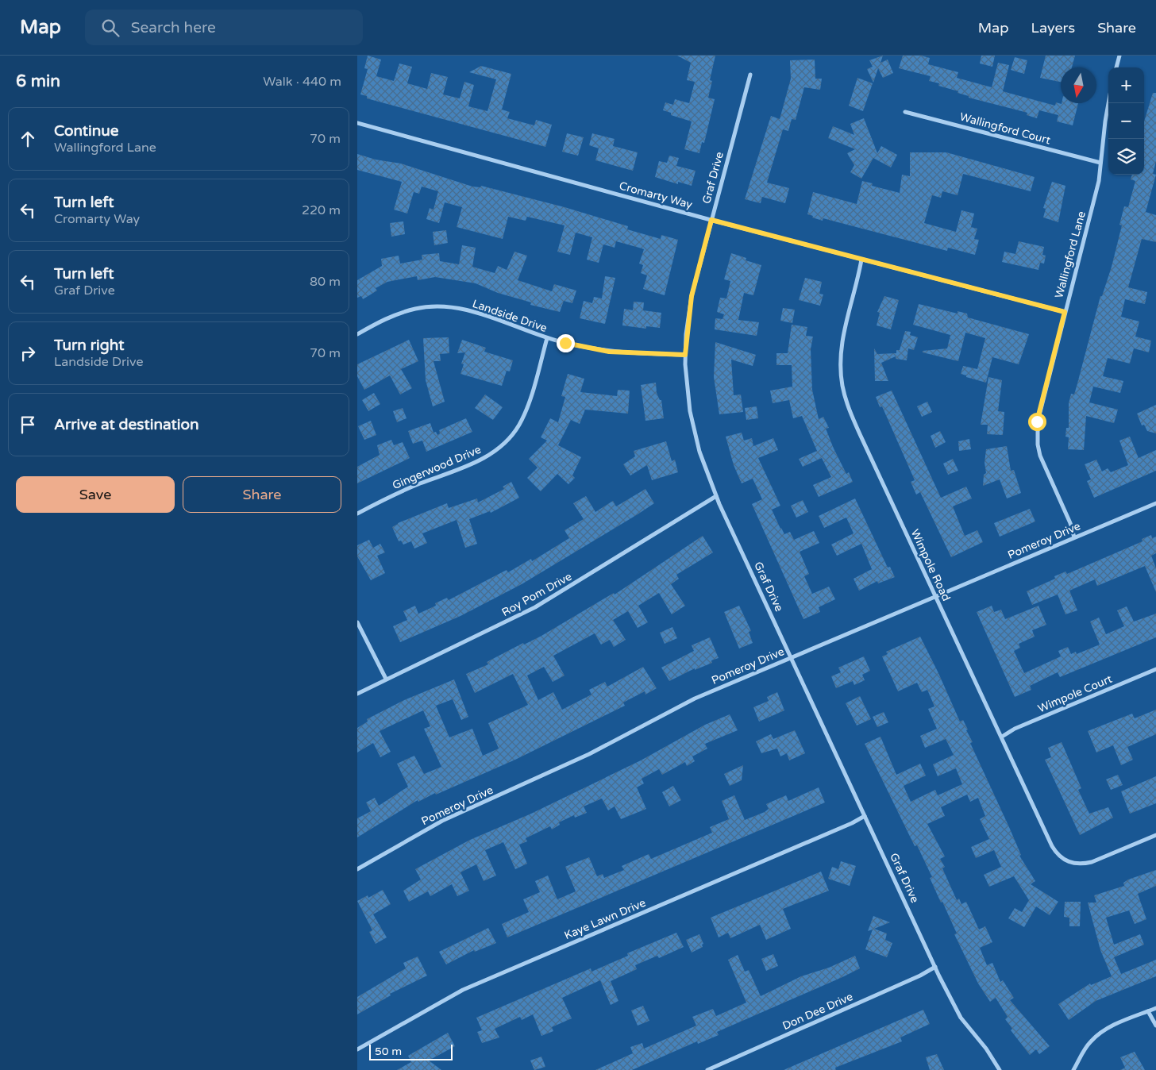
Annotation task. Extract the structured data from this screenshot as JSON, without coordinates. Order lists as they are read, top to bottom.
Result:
{
  "streets": {
    "street": [
      "Wallingford Court",
      "Graf Drive",
      "Cromarty Way",
      "Wallingford Lane",
      "Landside Drive",
      "Gingerwood Drive",
      "Pomeroy Drive",
      "Wimpole Road",
      "Roy Pom Drive",
      "Wimpole Court",
      "Kaye Lawn Drive",
      "Don Dee Drive"
    ]
  },
  "crossings": [
    ["Wallingford Court", "Wallingford Lane"],
    ["Graf Drive", "Cromarty Way"],
    ["Graf Drive", "Landside Drive"],
    ["Graf Drive", "Pomeroy Drive"],
    ["Graf Drive", "Roy Pom Drive"],
    ["Graf Drive", "Kaye Lawn Drive"],
    ["Graf Drive", "Don Dee Drive"],
    ["Cromarty Way", "Wallingford Lane"],
    ["Cromarty Way", "Wimpole Road"],
    ["Wallingford Lane", "Pomeroy Drive"],
    ["Landside Drive", "Gingerwood Drive"],
    ["Pomeroy Drive", "Wimpole Road"],
    ["Wimpole Road", "Wimpole Court"]
  ],
  "scale_bar": "50 m",
  "north": "bottom",
  "page": {
    "header": "Map",
    "search": "Search here",
    "nav": ["Map", "Layers", "Share"],
    "heading": ["6 min", "Walk · 440 m"],
    "map_buttons": ["+", "−"],
    "list": [
      ["Continue", "Wallingford Lane", "70 m"],
      ["Turn left", "Cromarty Way", "220 m"],
      ["Turn left", "Graf Drive", "80 m"],
      ["Turn right", "Landside Drive", "70 m"],
      "Arrive at destination"
    ],
    "buttons": ["Save", "Share"],
    "scale": "50 m"
  }
}
